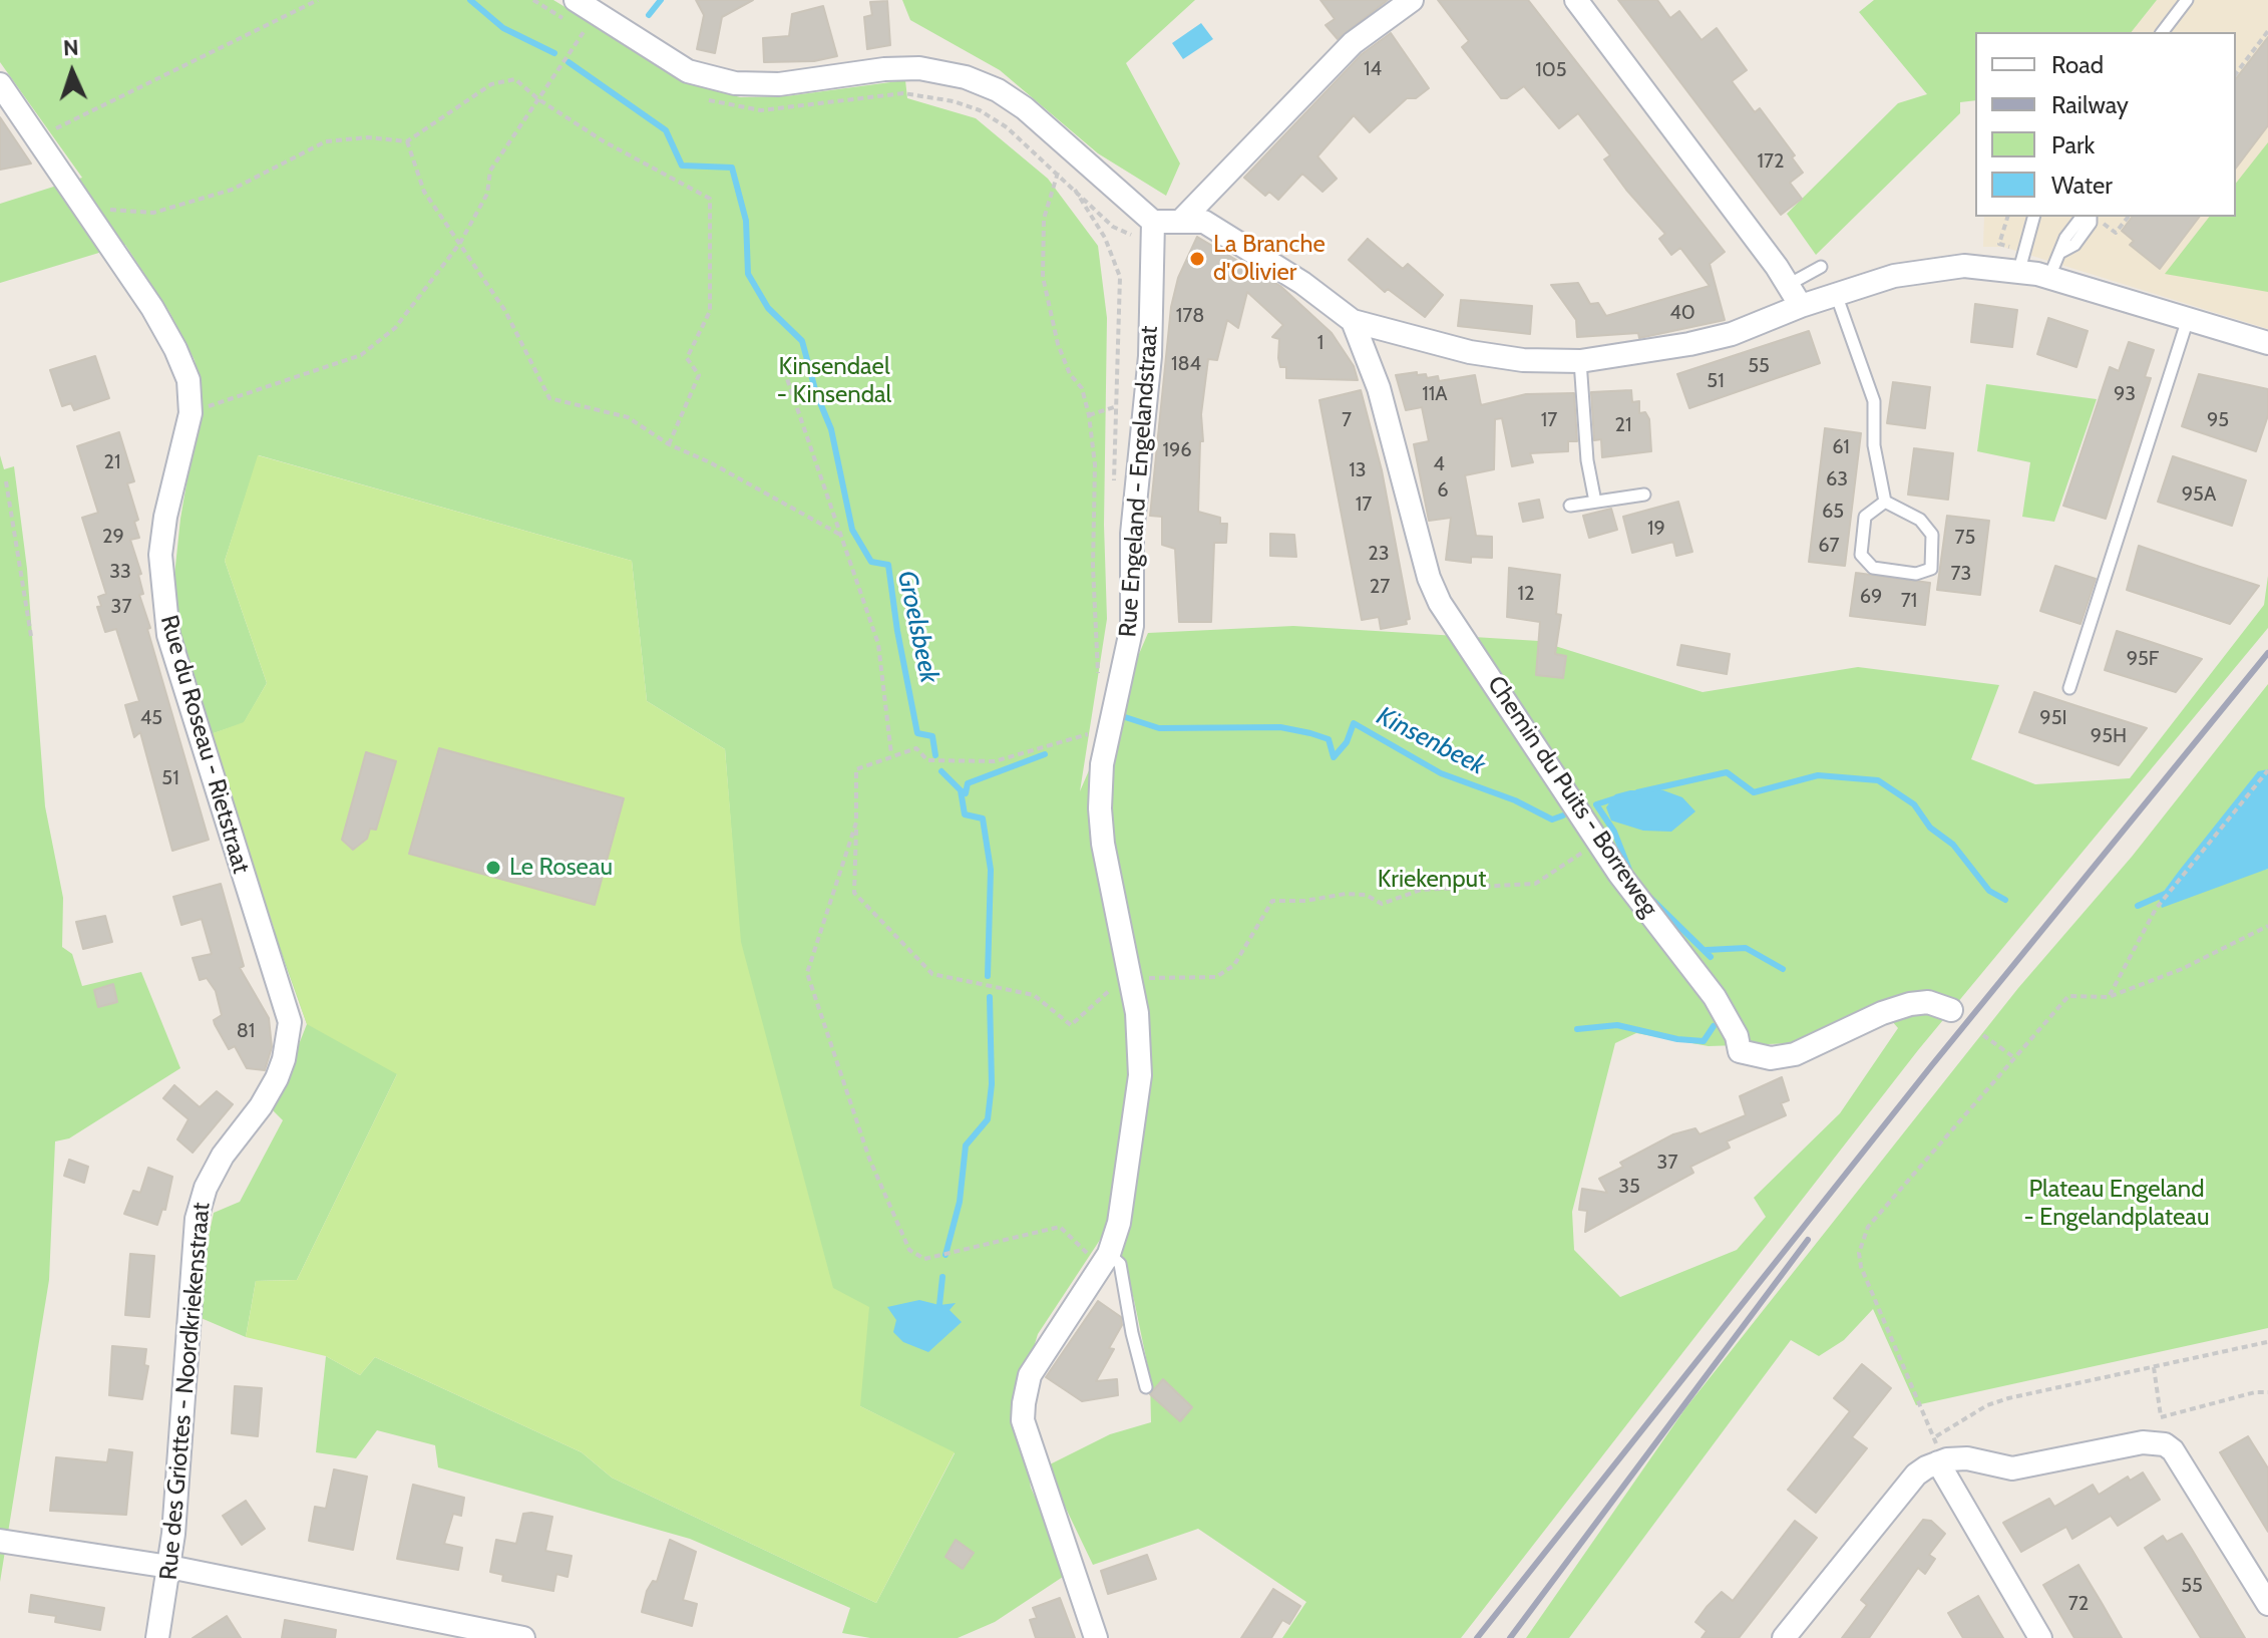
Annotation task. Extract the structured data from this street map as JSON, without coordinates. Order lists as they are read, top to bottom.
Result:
{
  "streets": {
    "street": [
      "Rue Engeland - Engelandstraat",
      "Rue du Roseau - Rietstraat",
      "Chemin du Puits - Borreweg",
      "Rue des Griottes - Noordkriekenstraat"
    ]
  },
  "crossings": [
    ["Rue du Roseau - Rietstraat", "Rue des Griottes - Noordkriekenstraat"]
  ],
  "water": ["Groelsbeek", "Kinsenbeek"],
  "parks": ["Kinsendael - Kinsendal", "Kriekenput", "Plateau Engeland - Engelandplateau"],
  "places": ["La Branche d'Olivier", "Le Roseau"],
  "house_numbers": [
    "14",
    "105",
    "172",
    "40",
    "178",
    "1",
    "184",
    "55",
    "51",
    "11A",
    "93",
    "7",
    "17",
    "95",
    "21",
    "61",
    "196",
    "21",
    "4",
    "13",
    "63",
    "6",
    "95A",
    "17",
    "65",
    "19",
    "29",
    "75",
    "67",
    "23",
    "33",
    "73",
    "27",
    "12",
    "69",
    "71",
    "37",
    "95F",
    "45",
    "95I",
    "95H",
    "51",
    "81",
    "37",
    "35",
    "55",
    "72"
  ],
  "legend": [
    "Road",
    "Railway",
    "Park",
    "Water"
  ],
  "north": "top"
}
